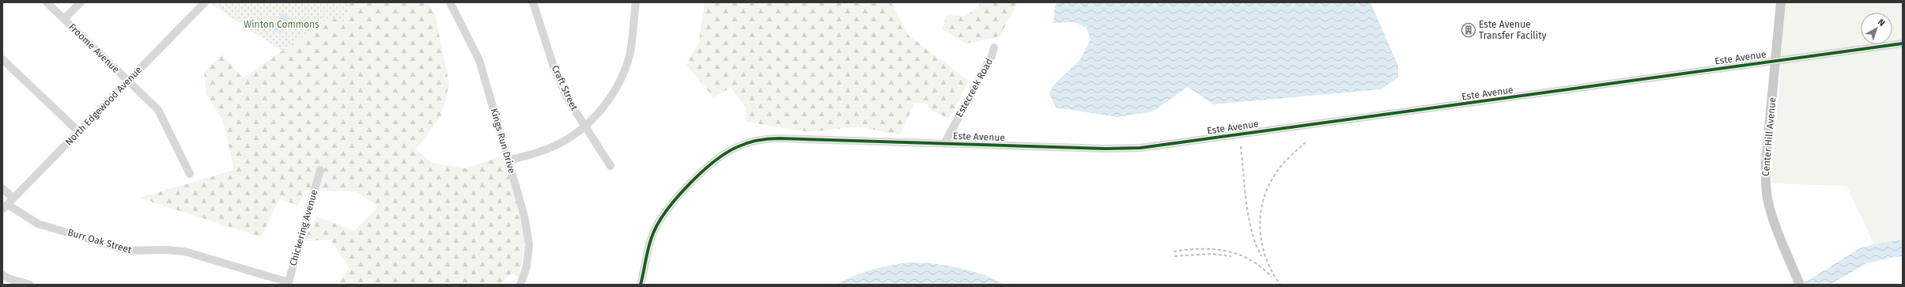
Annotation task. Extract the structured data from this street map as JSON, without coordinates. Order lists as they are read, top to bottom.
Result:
{
  "streets": {
    "main road": ["Center Hill Avenue"],
    "street": [
      "Froome Avenue",
      "Este Avenue",
      "Craft Street",
      "Estecreek Road",
      "North Edgewood Avenue",
      "Kings Run Drive",
      "Chickering Avenue",
      "Burr Oak Street"
    ]
  },
  "crossings": [
    ["Froome Avenue", "North Edgewood Avenue"],
    ["Este Avenue", "Estecreek Road"],
    ["Este Avenue", "Center Hill Avenue"],
    ["North Edgewood Avenue", "Burr Oak Street"],
    ["Chickering Avenue", "Burr Oak Street"]
  ],
  "parks": ["Winton Commons"],
  "places": {
    "building": ["Este Avenue Transfer Facility"]
  },
  "north": "top right"
}
